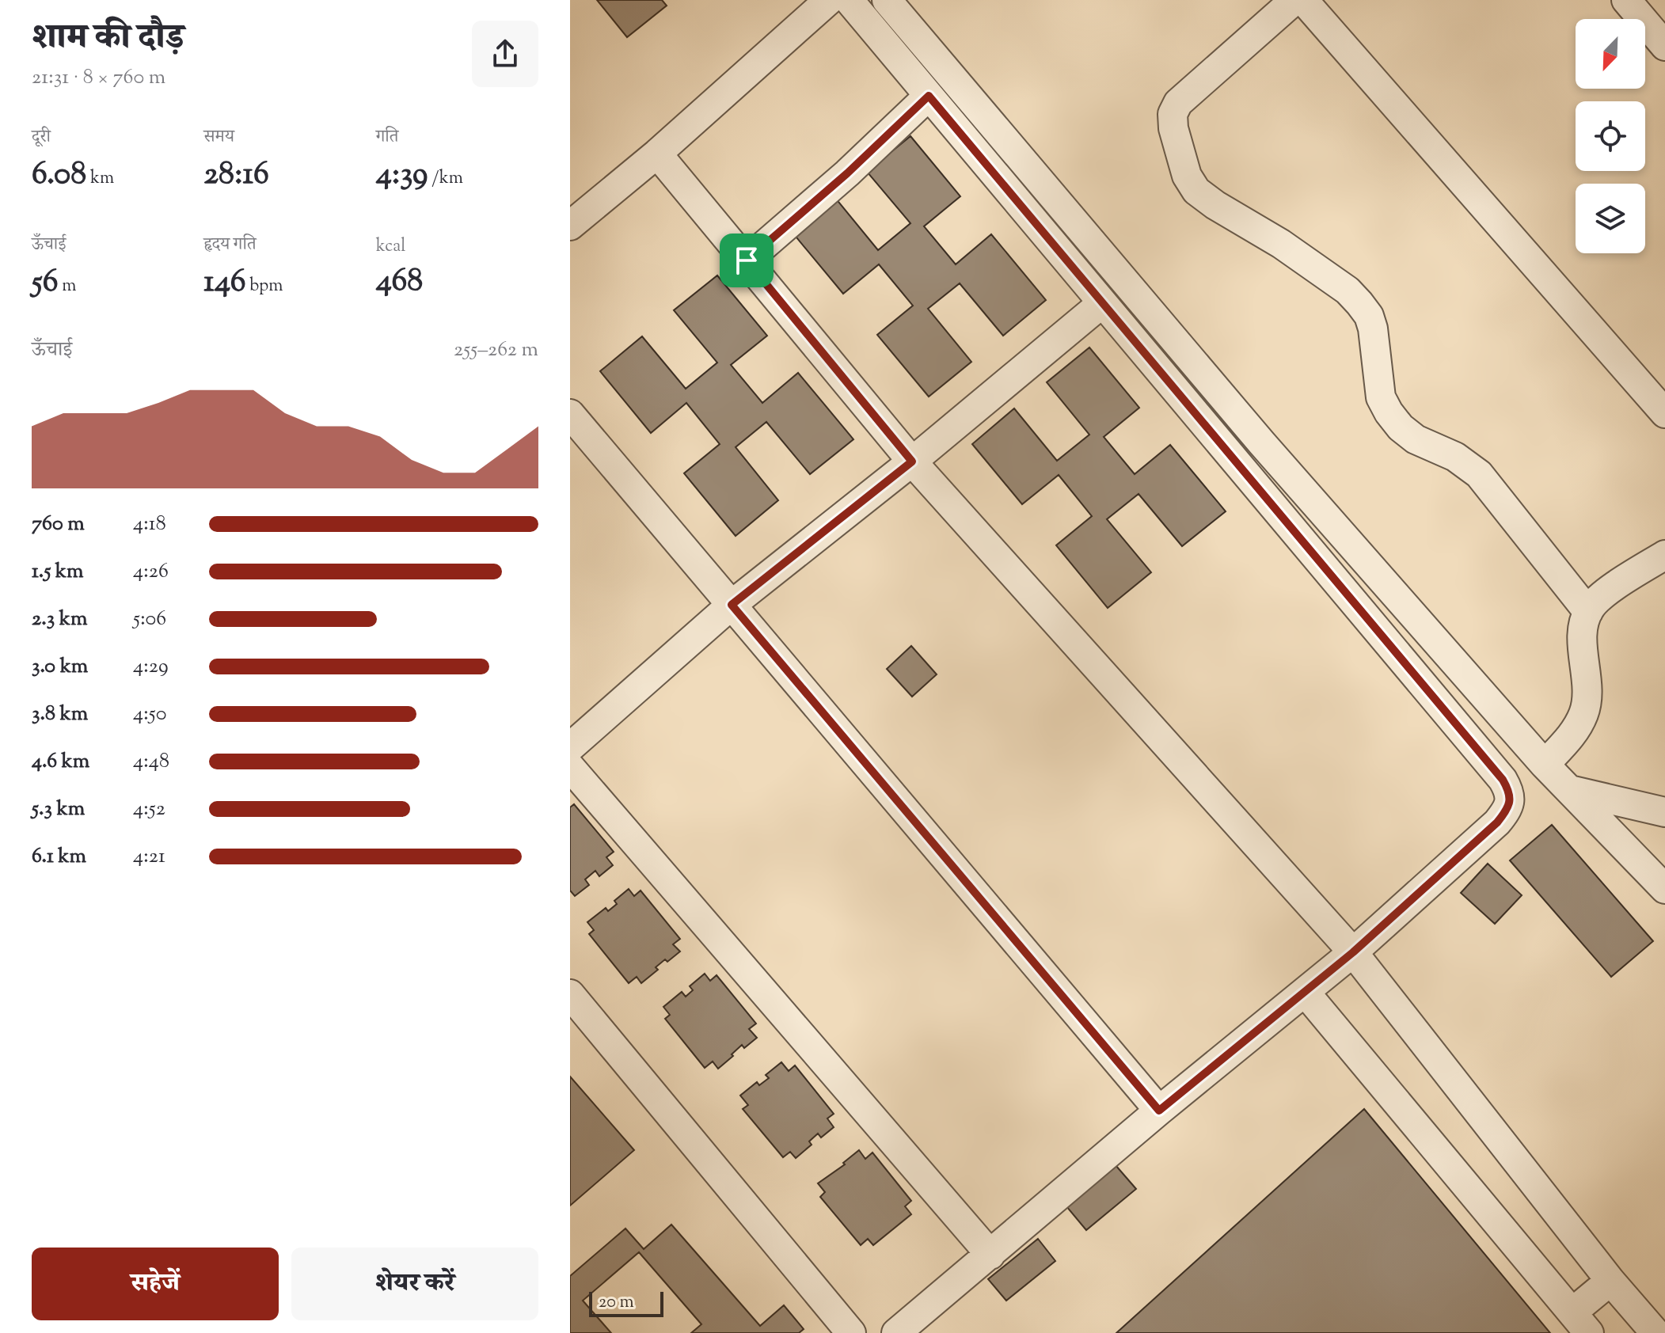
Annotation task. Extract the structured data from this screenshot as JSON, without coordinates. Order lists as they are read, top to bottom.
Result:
{
  "scale_bar": "20 m",
  "north": "bottom left",
  "page": {
    "heading": ["शाम की दौड़", "21:31 · 8 × 760 m"],
    "stats": [
      ["दूरी", "6.08 km"],
      ["समय", "28:16"],
      ["गति", "4:39 /km"],
      ["ऊँचाई", "56 m"],
      ["हृदय गति", "146 bpm"],
      ["kcal", "468"]
    ],
    "chart": ["ऊँचाई", "255–262 m"],
    "list": [
      {
        "name": "760 m",
        "note": "4:18"
      },
      {
        "name": "1.5 km",
        "note": "4:26"
      },
      {
        "name": "2.3 km",
        "note": "5:06"
      },
      {
        "name": "3.0 km",
        "note": "4:29"
      },
      {
        "name": "3.8 km",
        "note": "4:50"
      },
      {
        "name": "4.6 km",
        "note": "4:48"
      },
      {
        "name": "5.3 km",
        "note": "4:52"
      },
      {
        "name": "6.1 km",
        "note": "4:21"
      }
    ],
    "buttons": ["सहेजें", "शेयर करें"],
    "scale": "20 m"
  }
}
